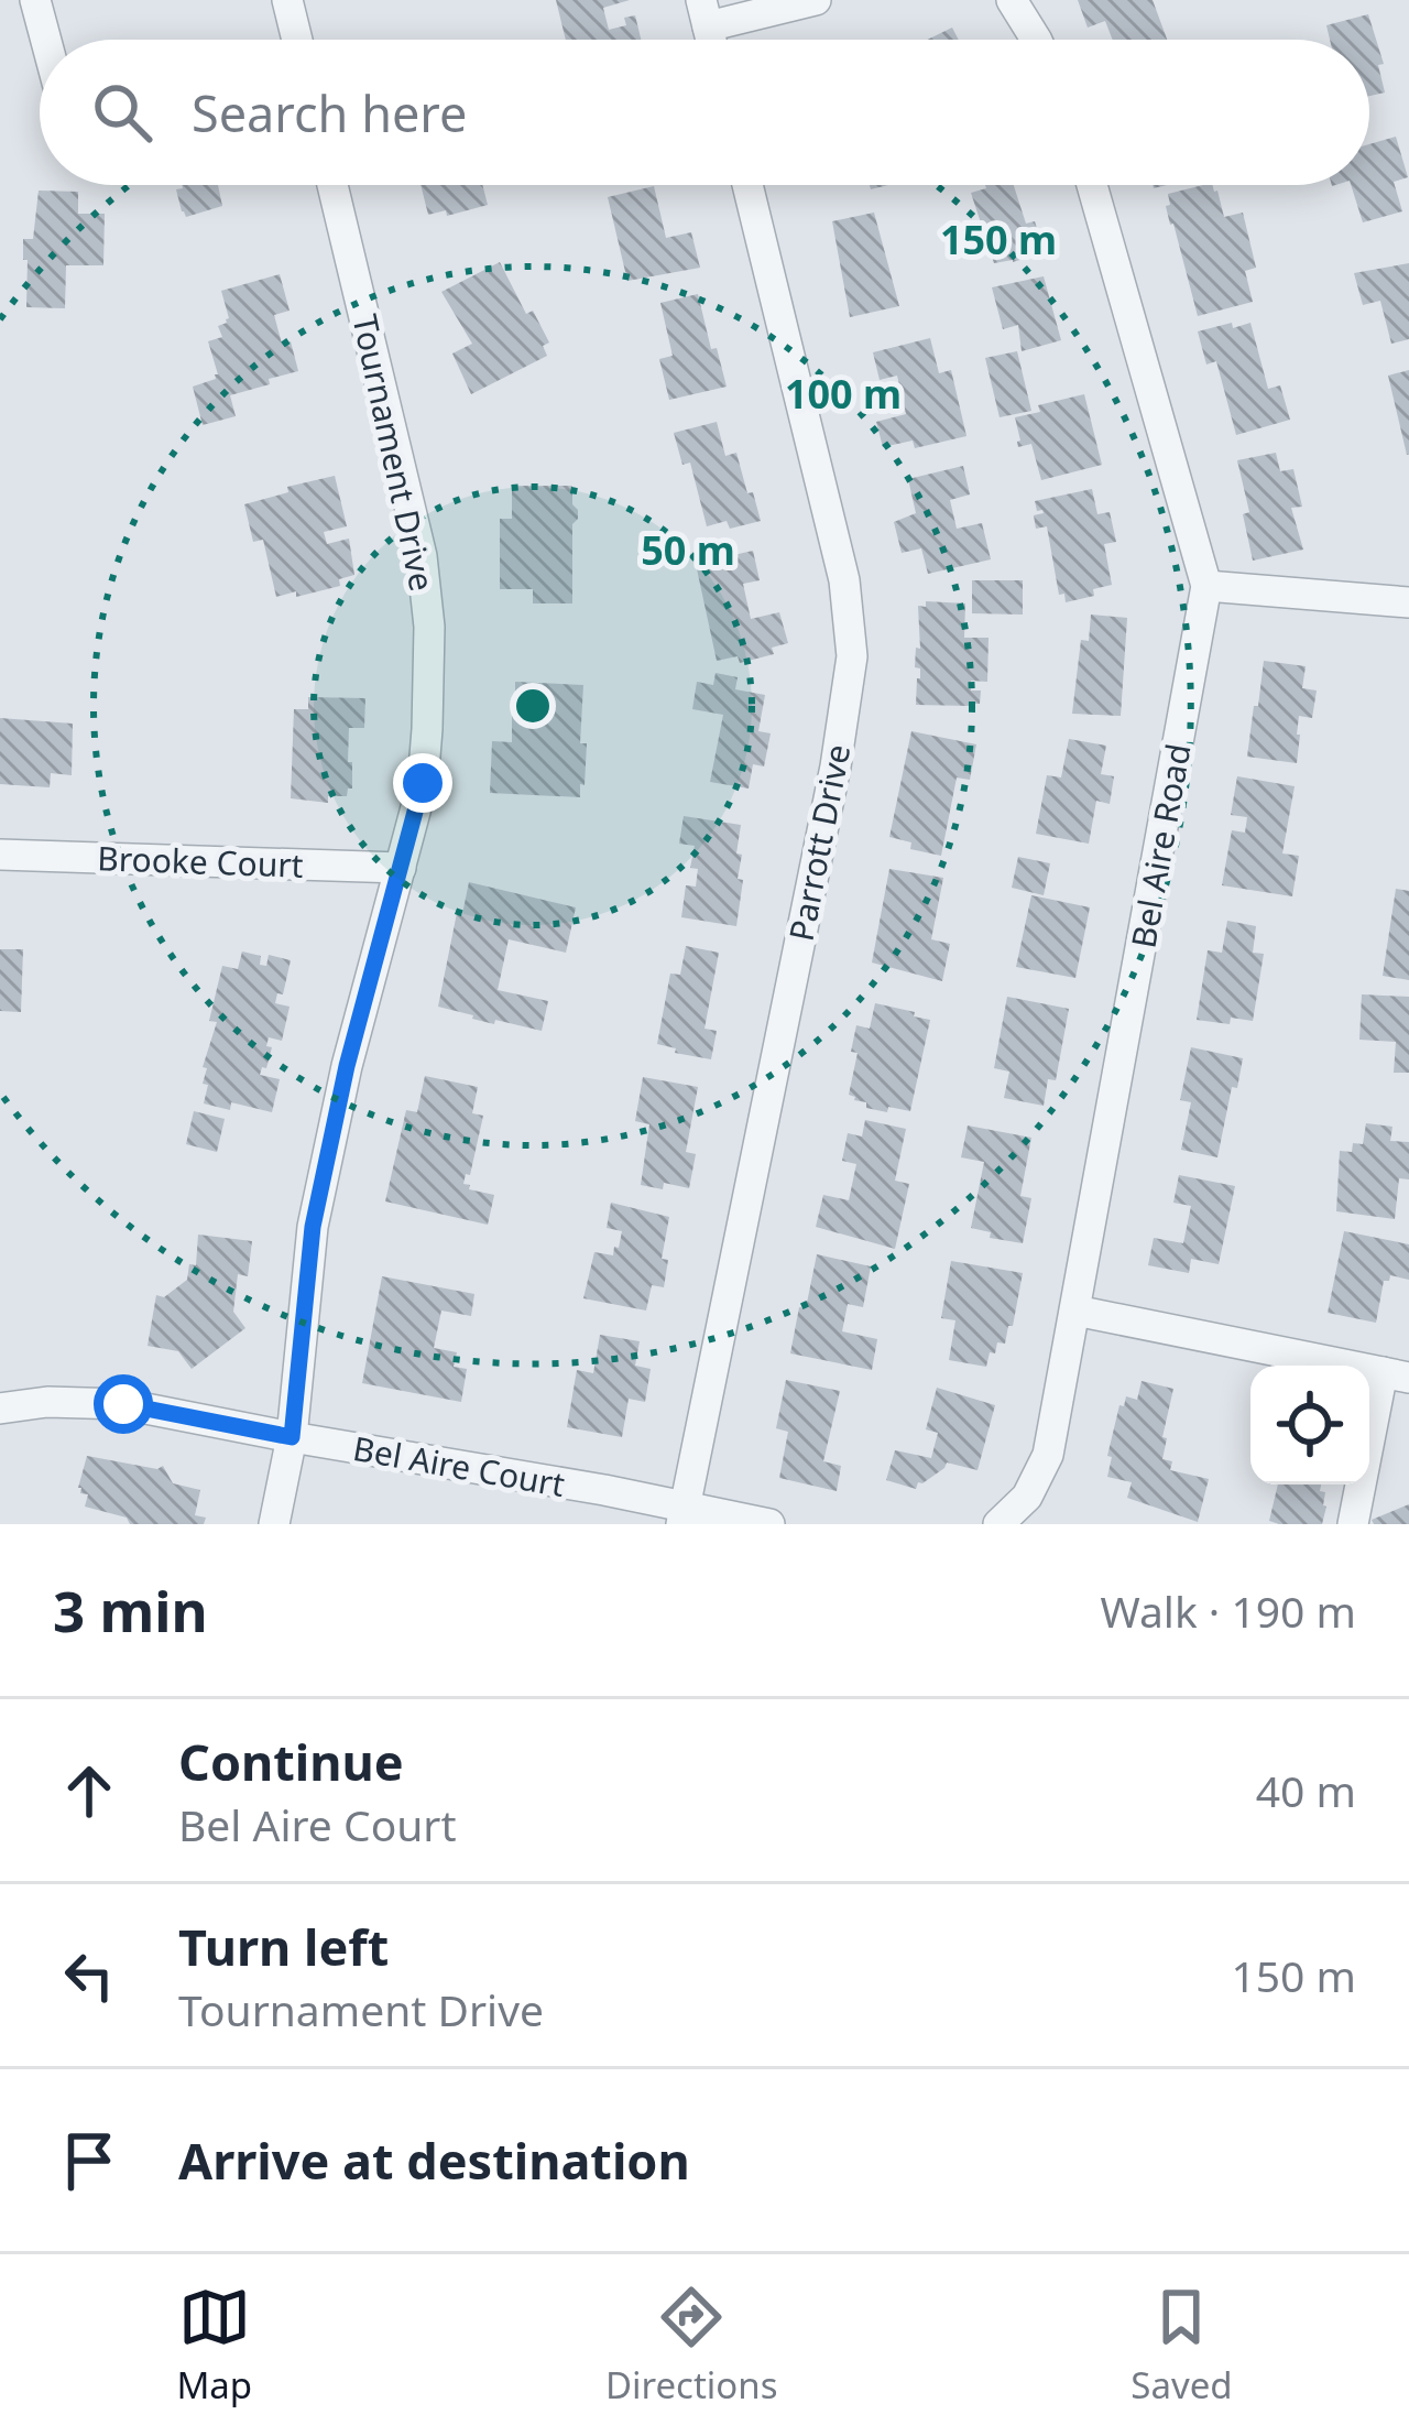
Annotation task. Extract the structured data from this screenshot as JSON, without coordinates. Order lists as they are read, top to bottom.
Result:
{
  "streets": {
    "street": [
      "Tournament Drive",
      "Parrott Drive",
      "Bel Aire Road",
      "Brooke Court",
      "Bel Aire Court"
    ]
  },
  "crossings": [
    ["Tournament Drive", "Brooke Court"],
    ["Tournament Drive", "Bel Aire Court"],
    ["Parrott Drive", "Bel Aire Court"]
  ],
  "page": {
    "search": "Search here",
    "heading": ["3 min", "Walk · 190 m"],
    "list": [
      ["Continue", "Bel Aire Court", "40 m"],
      ["Turn left", "Tournament Drive", "150 m"],
      "Arrive at destination"
    ],
    "nav": ["Map", "Directions", "Saved"]
  },
  "rings": ["150 m", "100 m", "50 m"]
}
